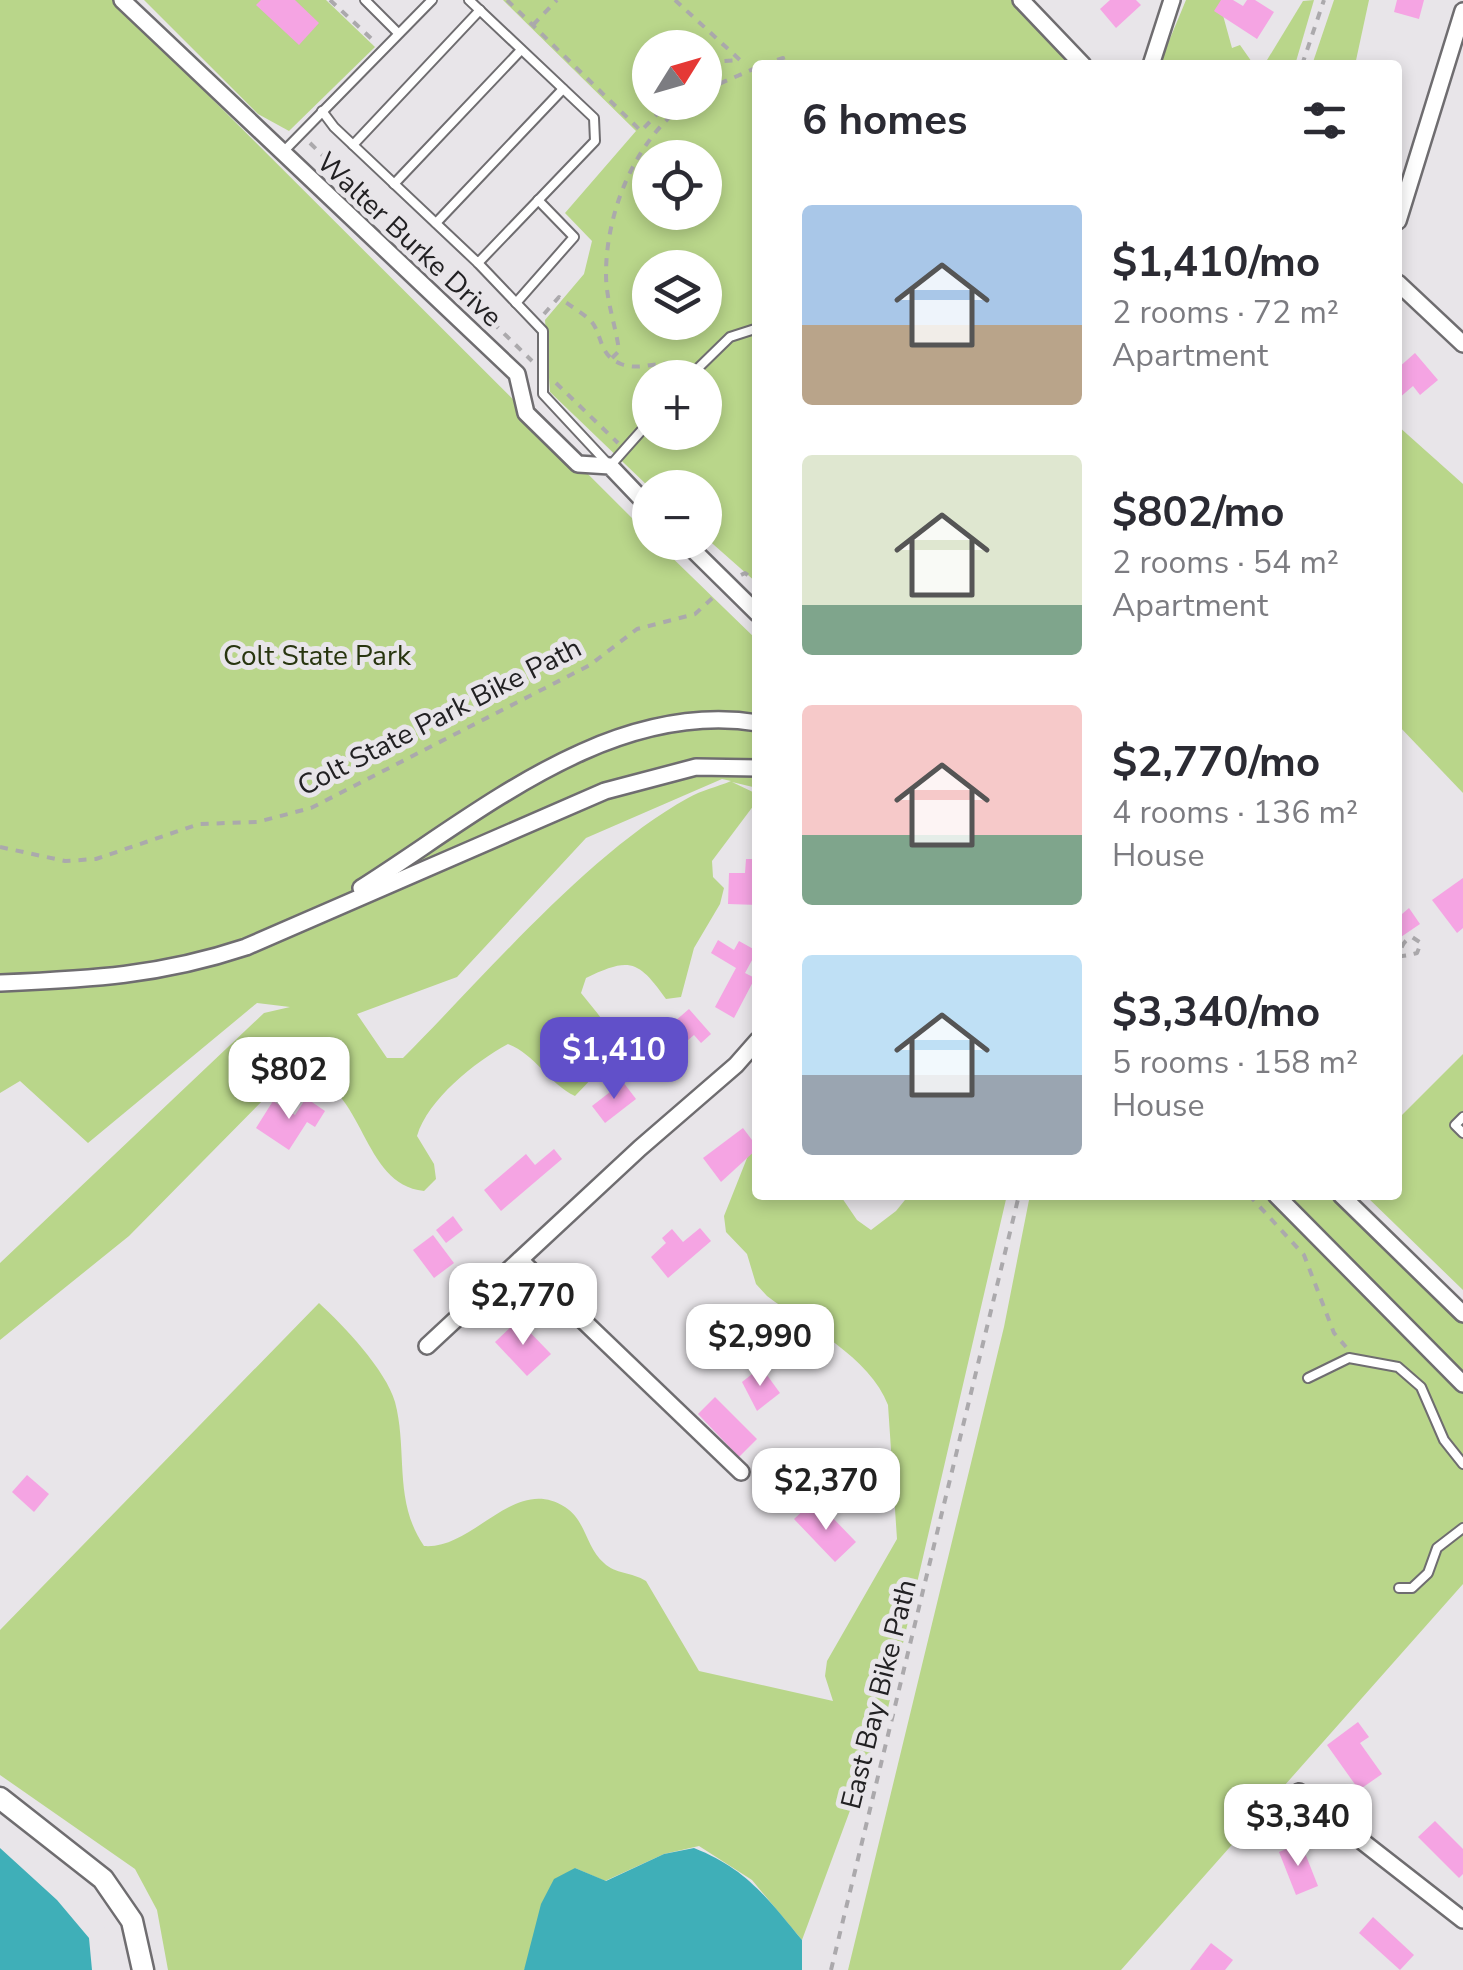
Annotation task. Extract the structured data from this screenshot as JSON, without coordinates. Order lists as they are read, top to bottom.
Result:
{
  "streets": {
    "street": ["Walter Burke Drive"],
    "path": ["Colt State Park Bike Path", "East Bay Bike Path"]
  },
  "parks": ["Colt State Park"],
  "north": "top right",
  "page": {
    "map_buttons": ["+", "−"],
    "heading": "6 homes",
    "list": [
      {
        "name": "$1,410/mo",
        "note": "2 rooms · 72 m² · Apartment"
      },
      {
        "name": "$802/mo",
        "note": "2 rooms · 54 m² · Apartment"
      },
      {
        "name": "$2,770/mo",
        "note": "4 rooms · 136 m² · House"
      },
      {
        "name": "$3,340/mo",
        "note": "5 rooms · 158 m² · House"
      }
    ],
    "price": [
      "$1,410",
      "$802",
      "$2,770",
      "$2,990",
      "$2,370",
      "$3,340"
    ]
  }
}
